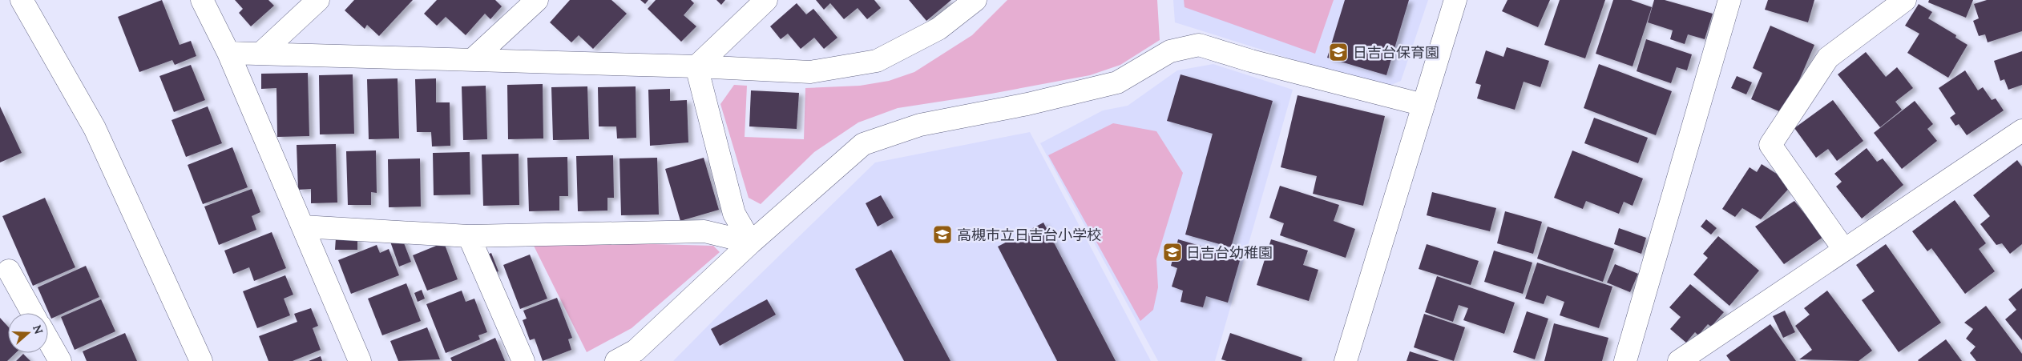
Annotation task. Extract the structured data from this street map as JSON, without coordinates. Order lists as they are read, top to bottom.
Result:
{
  "places": {
    "school or university": ["日吉台保育園", "高槻市立日吉台小学校", "日吉台幼稚園"]
  },
  "north": "right"
}
